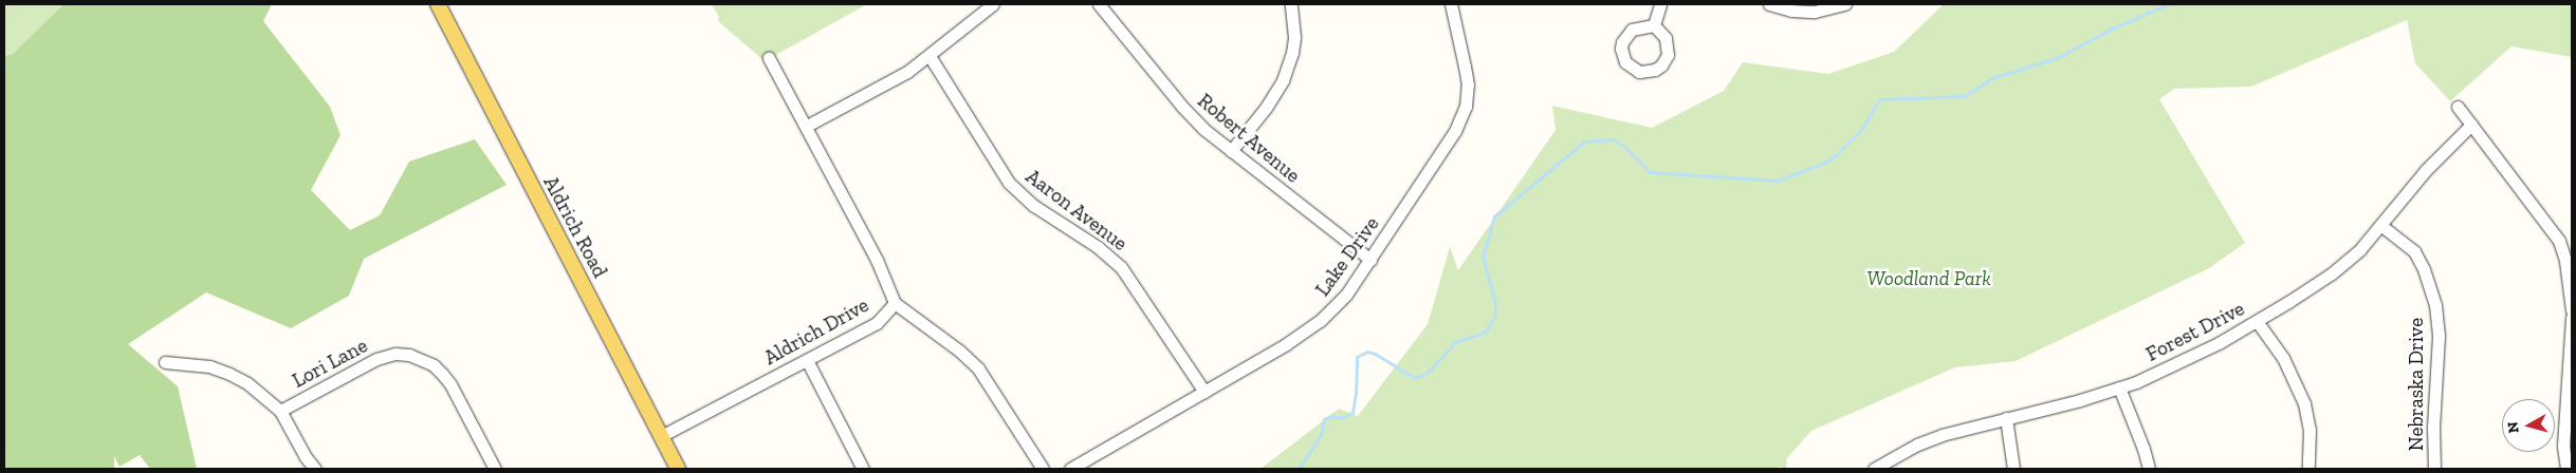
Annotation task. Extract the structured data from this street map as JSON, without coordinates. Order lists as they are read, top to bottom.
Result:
{
  "streets": {
    "main road": ["Aldrich Road"],
    "street": [
      "Robert Avenue",
      "Aaron Avenue",
      "Lake Drive",
      "Aldrich Drive",
      "Forest Drive",
      "Lori Lane",
      "Nebraska Drive"
    ]
  },
  "crossings": [
    ["Robert Avenue", "Lake Drive"],
    ["Aaron Avenue", "Lake Drive"],
    ["Aldrich Road", "Aldrich Drive"],
    ["Forest Drive", "Nebraska Drive"]
  ],
  "parks": ["Woodland Park"],
  "north": "left"
}
